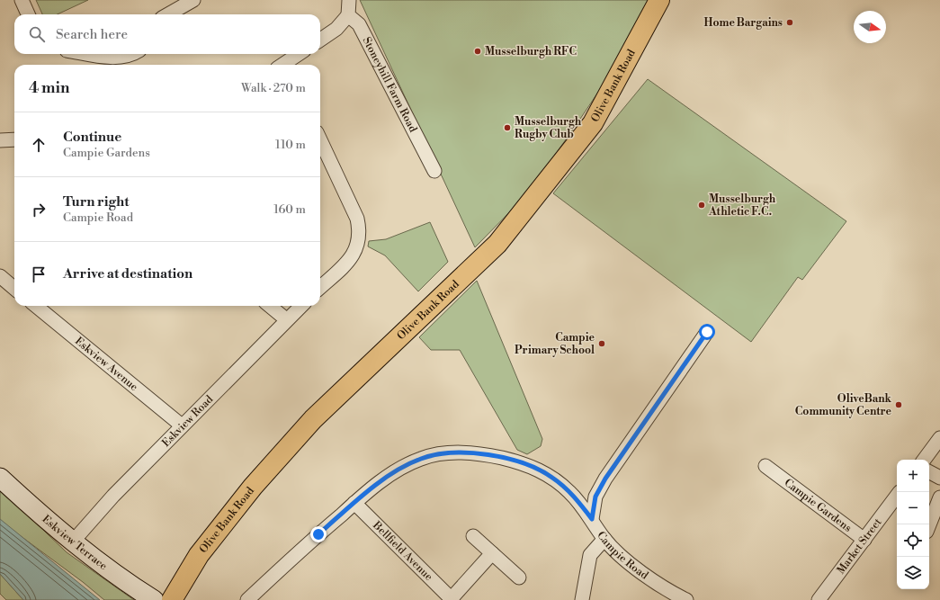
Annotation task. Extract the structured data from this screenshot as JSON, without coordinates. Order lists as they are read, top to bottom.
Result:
{
  "streets": {
    "main road": ["Olive Bank Road", "Eskview Terrace"],
    "street": [
      "Stoneyhill Farm Road",
      "Eskview Avenue",
      "Eskview Road",
      "Campie Gardens",
      "Market Street",
      "Bellfield Avenue",
      "Campie Road"
    ]
  },
  "crossings": [
    ["Eskview Avenue", "Eskview Road"],
    ["Eskview Road", "Eskview Terrace"],
    ["Campie Gardens", "Market Street"],
    ["Bellfield Avenue", "Campie Road"]
  ],
  "places": [
    "Home Bargains",
    "Musselburgh RFC",
    "Musselburgh Rugby Club",
    "Musselburgh Athletic F.C.",
    "Campie Primary School",
    "OliveBank Community Centre"
  ],
  "north": "right",
  "page": {
    "search": "Search here",
    "heading": ["4 min", "Walk · 270 m"],
    "list": [
      ["Continue", "Campie Gardens", "110 m"],
      ["Turn right", "Campie Road", "160 m"],
      "Arrive at destination"
    ],
    "map_buttons": ["+", "−"]
  }
}
